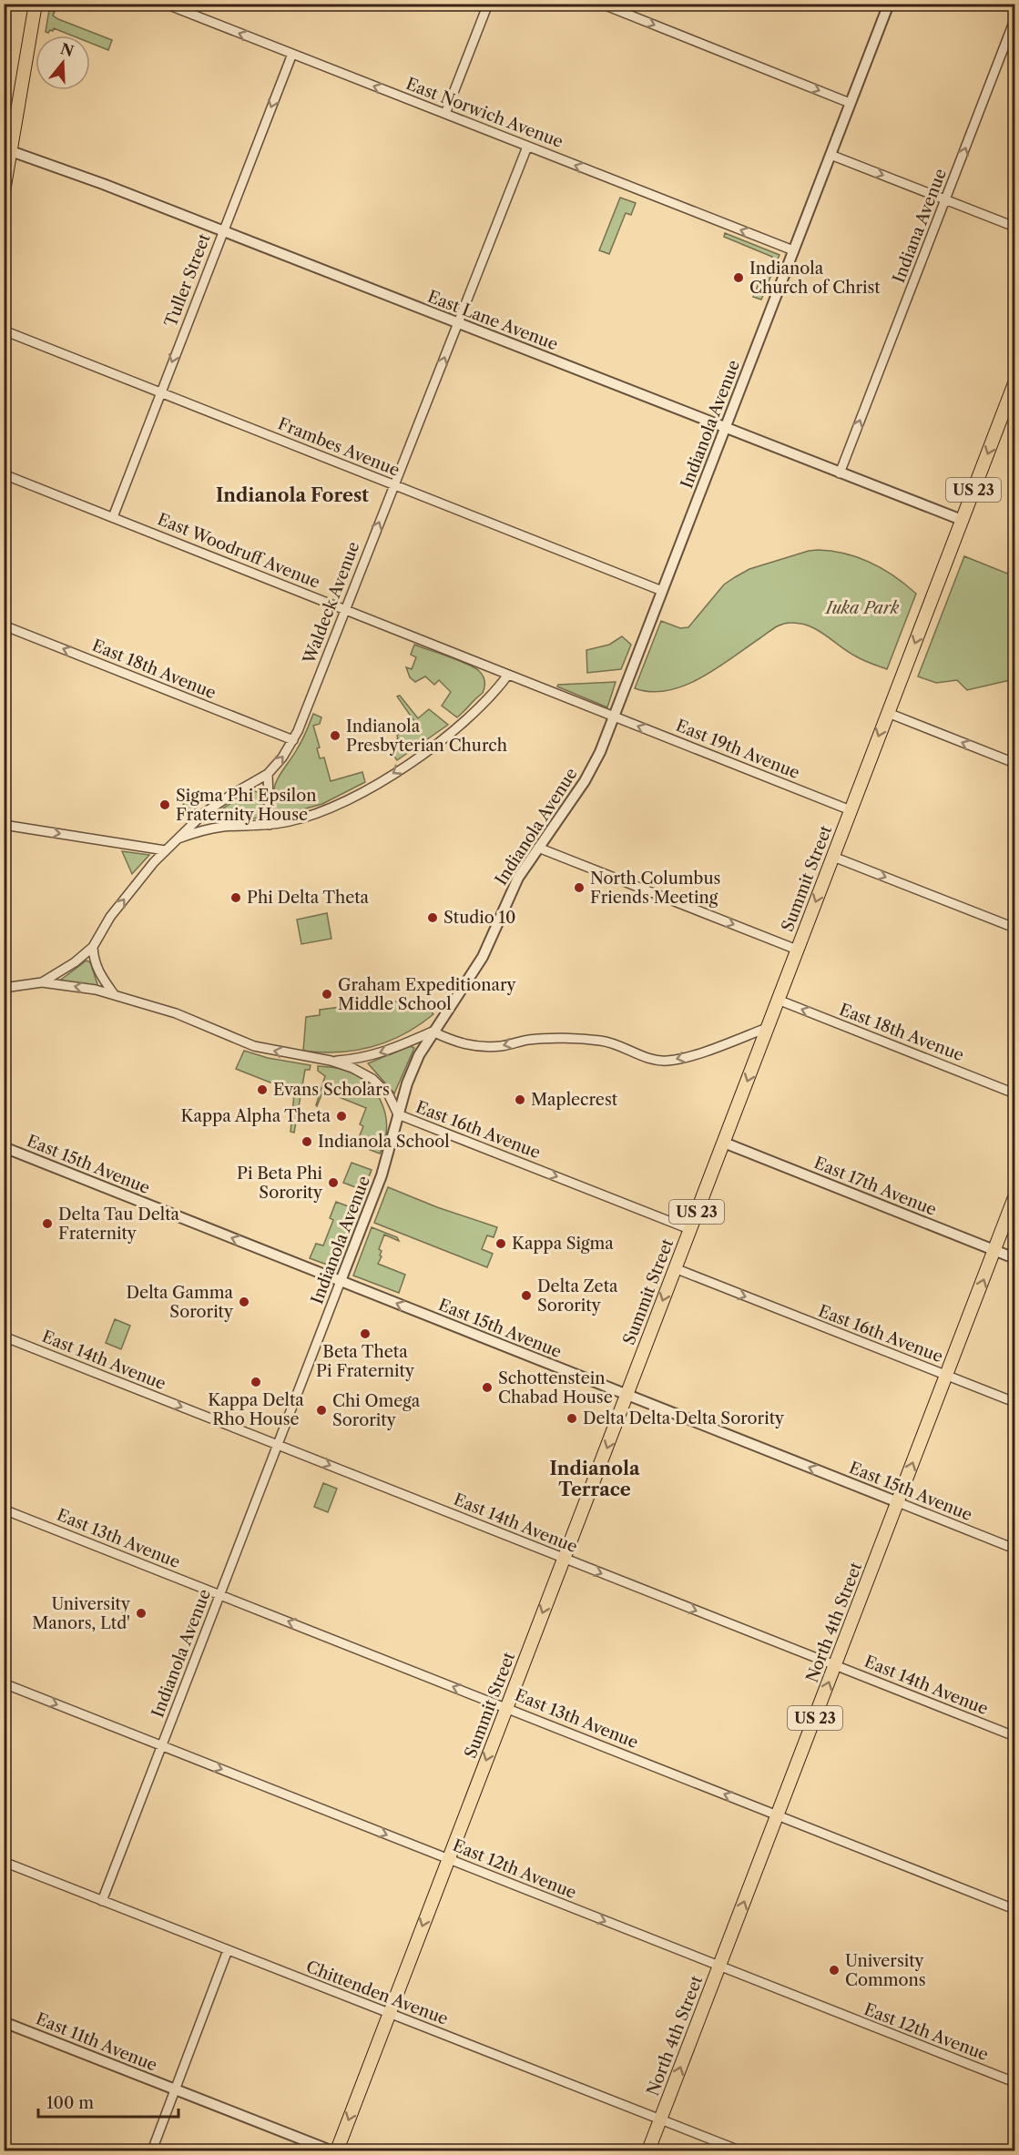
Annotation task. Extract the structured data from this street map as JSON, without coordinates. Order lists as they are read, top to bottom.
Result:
{
  "streets": {
    "main road": ["US 23", "Summit Street", "North 4th Street"],
    "street": [
      "East Norwich Avenue",
      "Indiana Avenue",
      "Tuller Street",
      "East Lane Avenue",
      "Indianola Avenue",
      "Frambes Avenue",
      "East Woodruff Avenue",
      "Waldeck Avenue",
      "East 18th Avenue",
      "East 19th Avenue",
      "East 16th Avenue",
      "East 15th Avenue",
      "East 17th Avenue",
      "East 14th Avenue",
      "East 13th Avenue",
      "East 12th Avenue",
      "Chittenden Avenue",
      "East 11th Avenue"
    ]
  },
  "crossings": [
    ["East Norwich Avenue", "Tuller Street"],
    ["East Norwich Avenue", "Indianola Avenue"],
    ["East Norwich Avenue", "Waldeck Avenue"],
    ["Indiana Avenue", "East Lane Avenue"],
    ["Tuller Street", "East Lane Avenue"],
    ["Tuller Street", "Frambes Avenue"],
    ["Tuller Street", "East Woodruff Avenue"],
    ["East Lane Avenue", "Indianola Avenue"],
    ["East Lane Avenue", "Waldeck Avenue"],
    ["East Lane Avenue", "Summit Street"],
    ["Indianola Avenue", "Frambes Avenue"],
    ["Indianola Avenue", "East Woodruff Avenue"],
    ["Indianola Avenue", "East 19th Avenue"],
    ["Indianola Avenue", "East 16th Avenue"],
    ["Indianola Avenue", "East 15th Avenue"],
    ["Indianola Avenue", "East 14th Avenue"],
    ["Indianola Avenue", "East 13th Avenue"],
    ["Indianola Avenue", "East 12th Avenue"],
    ["Indianola Avenue", "Chittenden Avenue"],
    ["Frambes Avenue", "Waldeck Avenue"],
    ["East Woodruff Avenue", "Waldeck Avenue"],
    ["East Woodruff Avenue", "East 19th Avenue"],
    ["Waldeck Avenue", "East 18th Avenue"],
    ["Waldeck Avenue", "East 16th Avenue"],
    ["East 18th Avenue", "Summit Street"],
    ["East 19th Avenue", "Summit Street"],
    ["Summit Street", "East 16th Avenue"],
    ["Summit Street", "East 15th Avenue"],
    ["Summit Street", "East 17th Avenue"],
    ["Summit Street", "East 14th Avenue"],
    ["Summit Street", "East 13th Avenue"],
    ["Summit Street", "East 12th Avenue"],
    ["Summit Street", "Chittenden Avenue"],
    ["East 16th Avenue", "North 4th Street"],
    ["East 15th Avenue", "North 4th Street"],
    ["East 17th Avenue", "North 4th Street"],
    ["East 14th Avenue", "North 4th Street"],
    ["East 13th Avenue", "North 4th Street"],
    ["North 4th Street", "East 12th Avenue"],
    ["North 4th Street", "Chittenden Avenue"]
  ],
  "one_way": [
    "East Norwich Avenue",
    "Indiana Avenue",
    "Tuller Street",
    "Waldeck Avenue",
    "East 18th Avenue",
    "East 19th Avenue",
    "Summit Street",
    "East 15th Avenue",
    "East 14th Avenue",
    "East 13th Avenue",
    "North 4th Street",
    "East 12th Avenue"
  ],
  "districts": ["Indianola Forest", "Indianola Terrace"],
  "parks": ["Iuka Park"],
  "places": [
    "Indianola Church of Christ",
    "Indianola Presbyterian Church",
    "Sigma Phi Epsilon Fraternity House",
    "North Columbus Friends Meeting",
    "Phi Delta Theta",
    "Studio 10",
    "Graham Expeditionary Middle School",
    "Evans Scholars",
    "Maplecrest",
    "Kappa Alpha Theta",
    "Indianola School",
    "Pi Beta Phi Sorority",
    "Delta Tau Delta Fraternity",
    "Kappa Sigma",
    "Delta Zeta Sorority",
    "Delta Gamma Sorority",
    "Beta Theta Pi Fraternity",
    "Kappa Delta Rho House",
    "Schottenstein Chabad House",
    "Chi Omega Sorority",
    "Delta Delta Delta Sorority",
    "University Manors, Ltd'",
    "University Commons"
  ],
  "scale_bar": "100 m",
  "north": "top"
}
